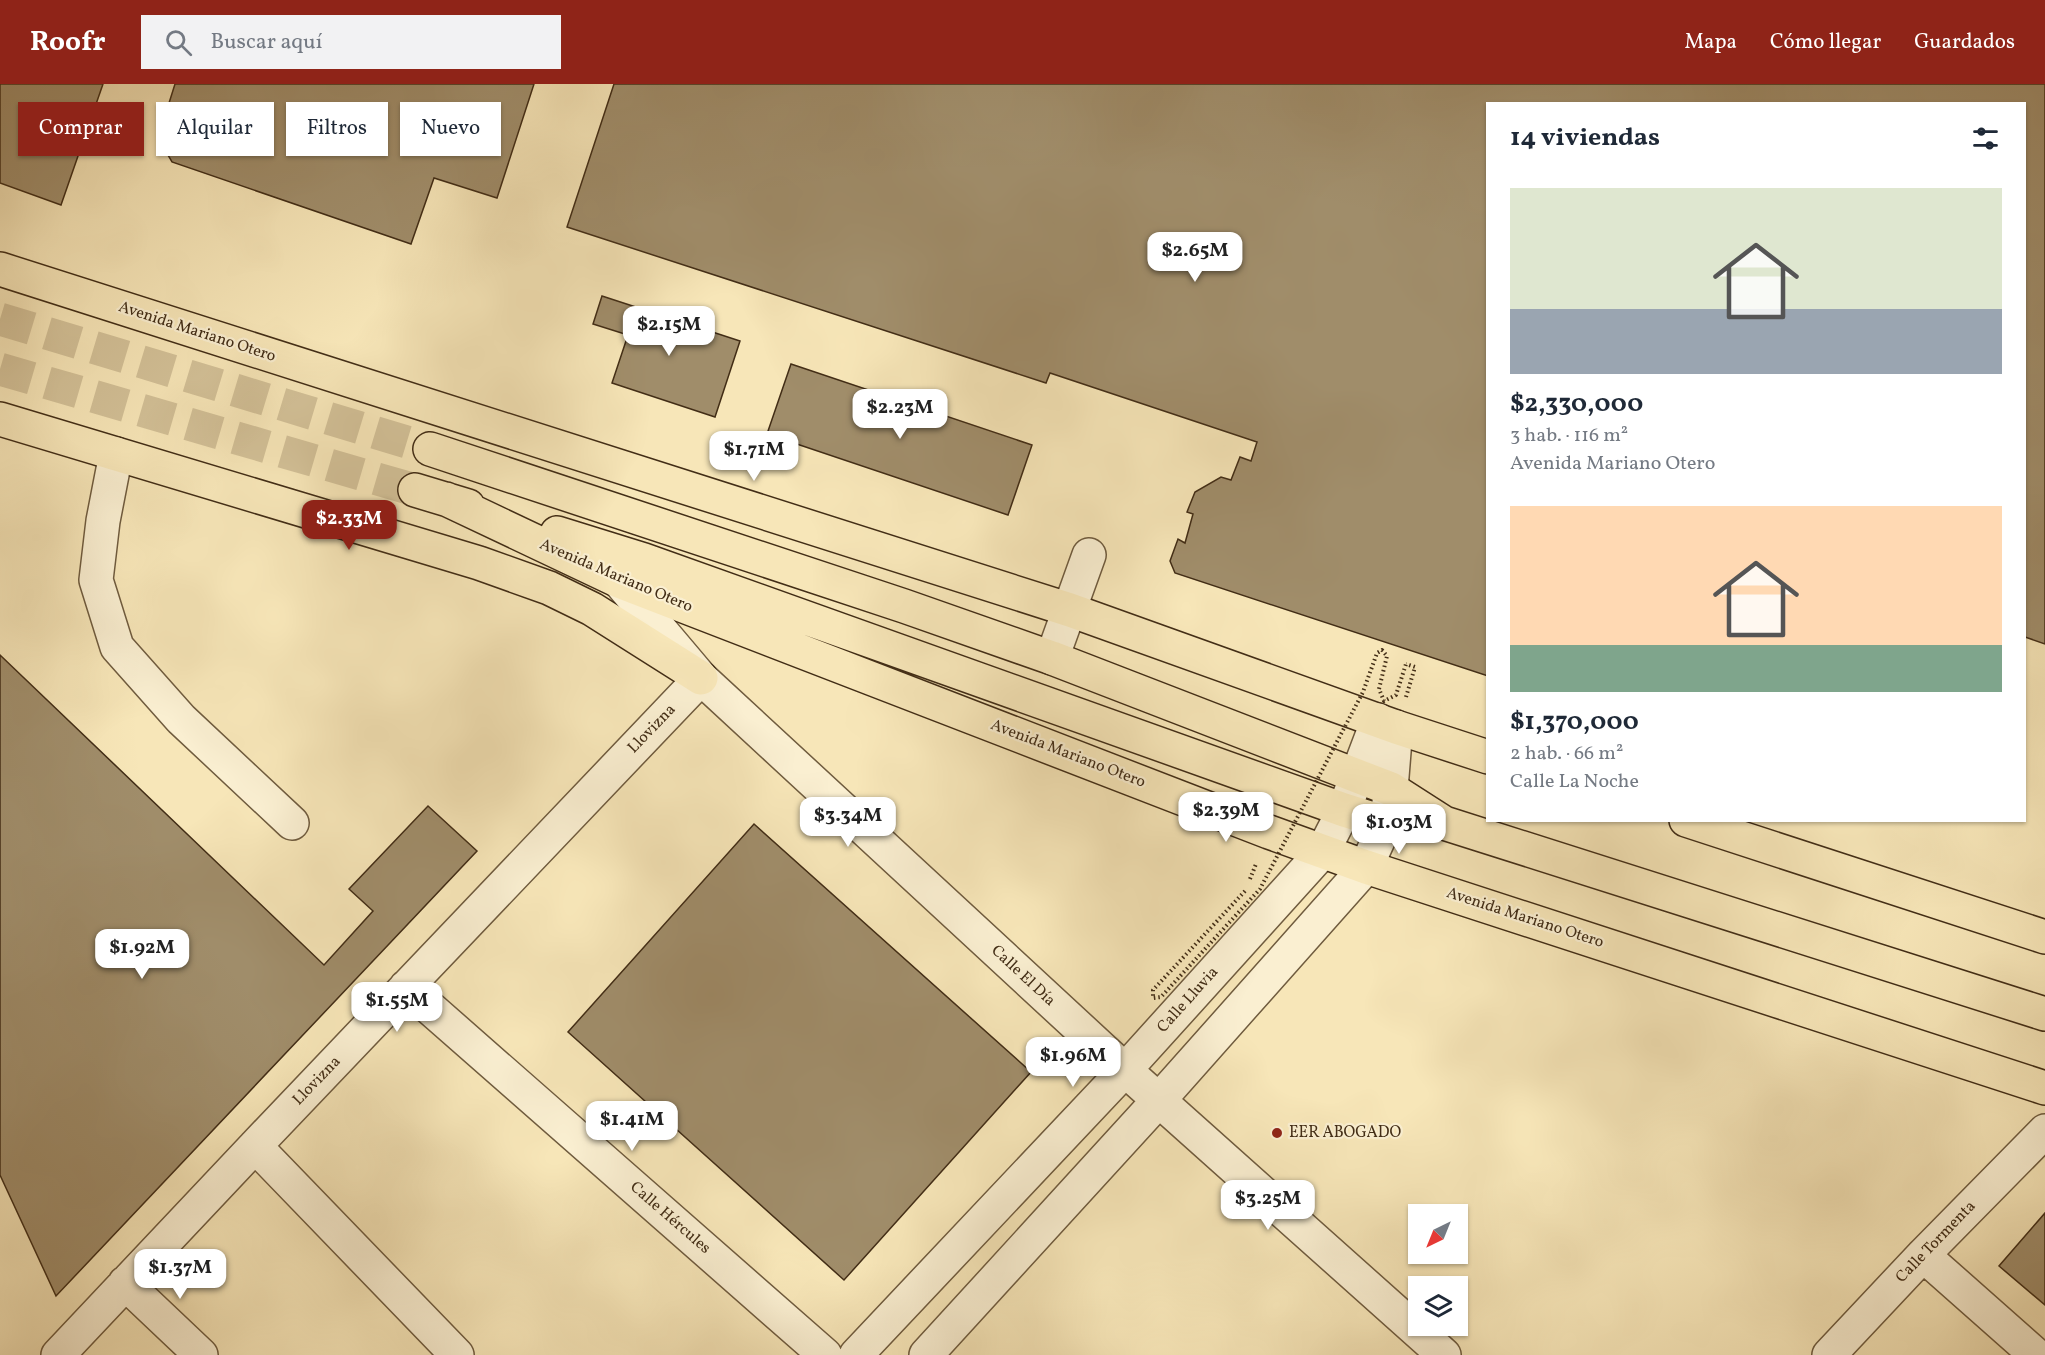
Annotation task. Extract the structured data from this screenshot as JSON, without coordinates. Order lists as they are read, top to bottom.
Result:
{
  "streets": {
    "main road": ["Avenida Mariano Otero"],
    "street": [
      "Llovizna",
      "Calle El Día",
      "Calle Lluvia",
      "Calle Hércules",
      "Calle Tormenta"
    ]
  },
  "crossings": [
    ["Avenida Mariano Otero", "Calle El Día"],
    ["Avenida Mariano Otero", "Calle Lluvia"],
    ["Llovizna", "Calle El Día"],
    ["Llovizna", "Calle Hércules"],
    ["Calle El Día", "Calle Lluvia"]
  ],
  "places": ["EER ABOGADO"],
  "north": "bottom left",
  "page": {
    "header": "Roofr",
    "search": "Buscar aquí",
    "nav": ["Mapa", "Cómo llegar", "Guardados"],
    "chip": [
      "Comprar",
      "Alquilar",
      "Filtros",
      "Nuevo"
    ],
    "heading": "14 viviendas",
    "list": [
      {
        "name": "$2,330,000",
        "note": "3 hab. · 116 m² · Avenida Mariano Otero"
      },
      {
        "name": "$1,370,000",
        "note": "2 hab. · 66 m² · Calle La Noche"
      }
    ],
    "price": [
      "$2.65M",
      "$2.15M",
      "$2.23M",
      "$1.71M",
      "$2.33M",
      "$2.39M",
      "$3.34M",
      "$1.03M",
      "$1.92M",
      "$1.55M",
      "$1.96M",
      "$1.41M",
      "$3.25M",
      "$1.37M"
    ]
  }
}
